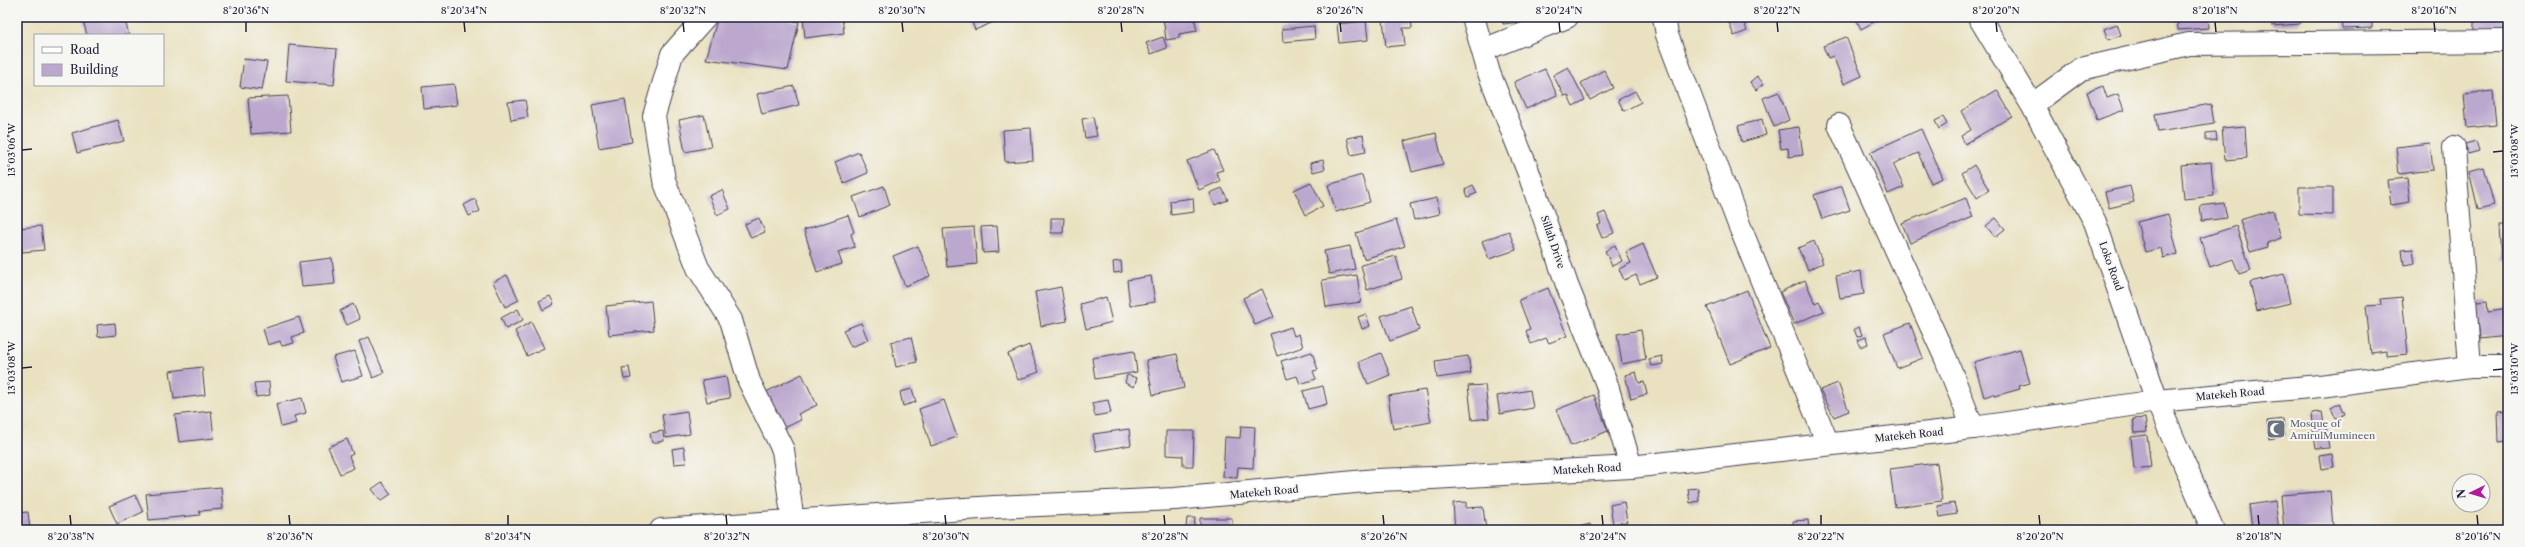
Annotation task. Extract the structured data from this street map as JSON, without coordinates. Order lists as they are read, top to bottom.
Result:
{
  "streets": {
    "street": ["Sillah Drive", "Loko Road", "Matekeh Road"]
  },
  "crossings": [
    ["Sillah Drive", "Matekeh Road"],
    ["Loko Road", "Matekeh Road"]
  ],
  "places": {
    "mosque": ["Mosque of AmirulMumineen"]
  },
  "legend": ["Road", "Building"],
  "north": "left",
  "coordinates": [
    "8°20'36\"N",
    "8°20'34\"N",
    "8°20'32\"N",
    "8°20'30\"N",
    "8°20'28\"N",
    "8°20'26\"N",
    "8°20'24\"N",
    "8°20'22\"N",
    "8°20'20\"N",
    "8°20'18\"N",
    "8°20'16\"N",
    "13°03'06\"W",
    "13°03'08\"W",
    "13°03'10\"W",
    "8°20'38\"N"
  ]
}
